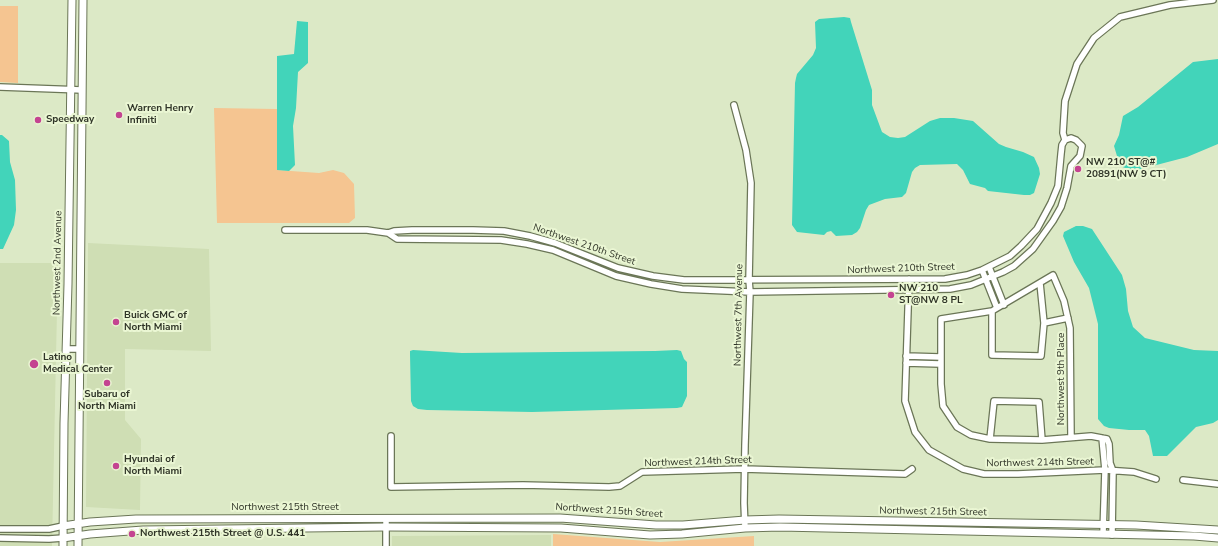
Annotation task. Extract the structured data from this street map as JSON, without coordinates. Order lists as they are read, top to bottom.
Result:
{
  "streets": {
    "main road": ["Northwest 2nd Avenue", "Northwest 215th Street"],
    "street": [
      "Northwest 210th Street",
      "Northwest 7th Avenue",
      "Northwest 9th Place",
      "Northwest 214th Street"
    ]
  },
  "crossings": [
    ["Northwest 210th Street", "Northwest 7th Avenue"],
    ["Northwest 2nd Avenue", "Northwest 215th Street"],
    ["Northwest 7th Avenue", "Northwest 214th Street"],
    ["Northwest 7th Avenue", "Northwest 215th Street"]
  ],
  "places": [
    "Warren Henry Infiniti",
    "Speedway",
    "NW 210 ST@# 20891(NW 9 CT)",
    "NW 210 ST@NW 8 PL",
    "Buick GMC of North Miami",
    "Latino Medical Center",
    "Subaru of North Miami",
    "Hyundai of North Miami",
    "Northwest 215th Street @ U.S. 441"
  ]
}
